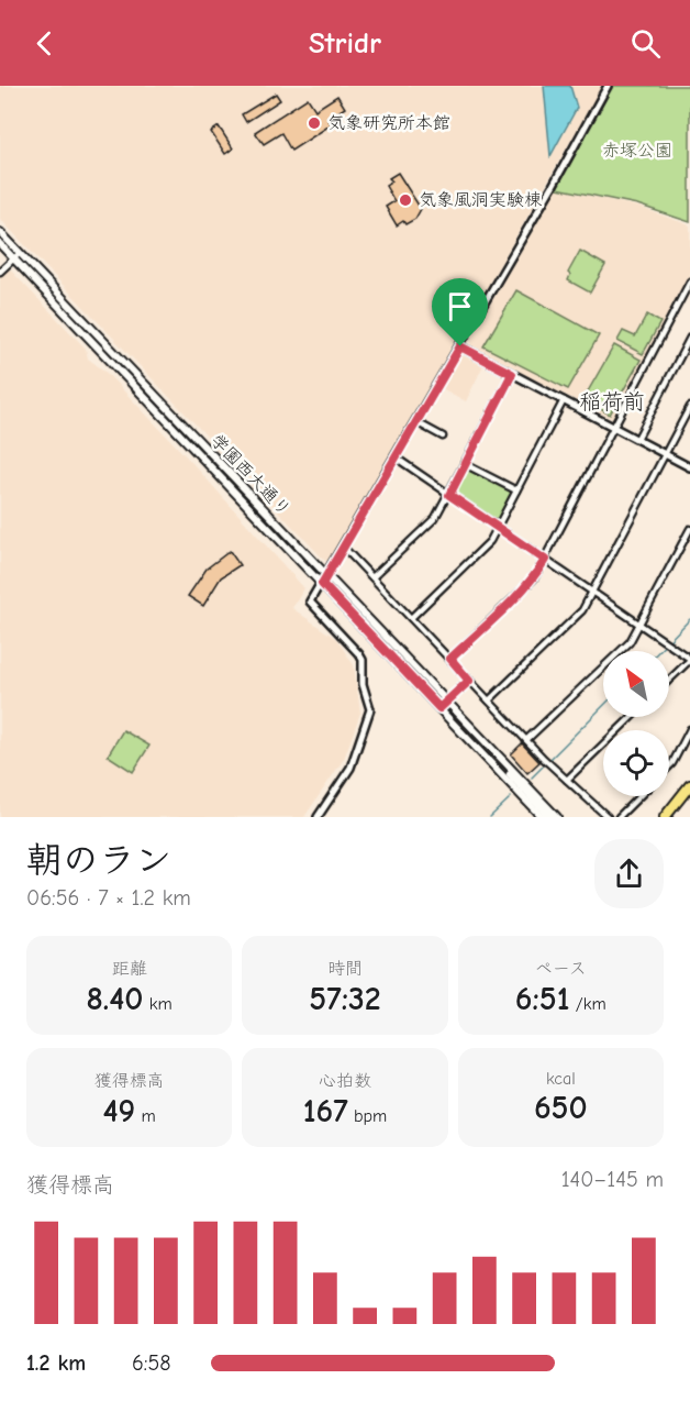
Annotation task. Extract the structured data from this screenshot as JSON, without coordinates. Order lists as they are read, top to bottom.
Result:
{
  "streets": {
    "main road": ["学園西大通り"]
  },
  "districts": ["稲荷前"],
  "parks": ["赤塚公園"],
  "places": ["気象研究所本館", "気象風洞実験棟"],
  "north": "top left",
  "page": {
    "header": "Stridr",
    "heading": ["朝のラン", "06:56 · 7 × 1.2 km"],
    "stats": [
      ["距離", "8.40 km"],
      ["時間", "57:32"],
      ["ペース", "6:51 /km"],
      ["獲得標高", "49 m"],
      ["心拍数", "167 bpm"],
      ["kcal", "650"]
    ],
    "chart": ["獲得標高", "140–145 m"],
    "list": [
      {
        "name": "1.2 km",
        "note": "6:58"
      }
    ]
  }
}
